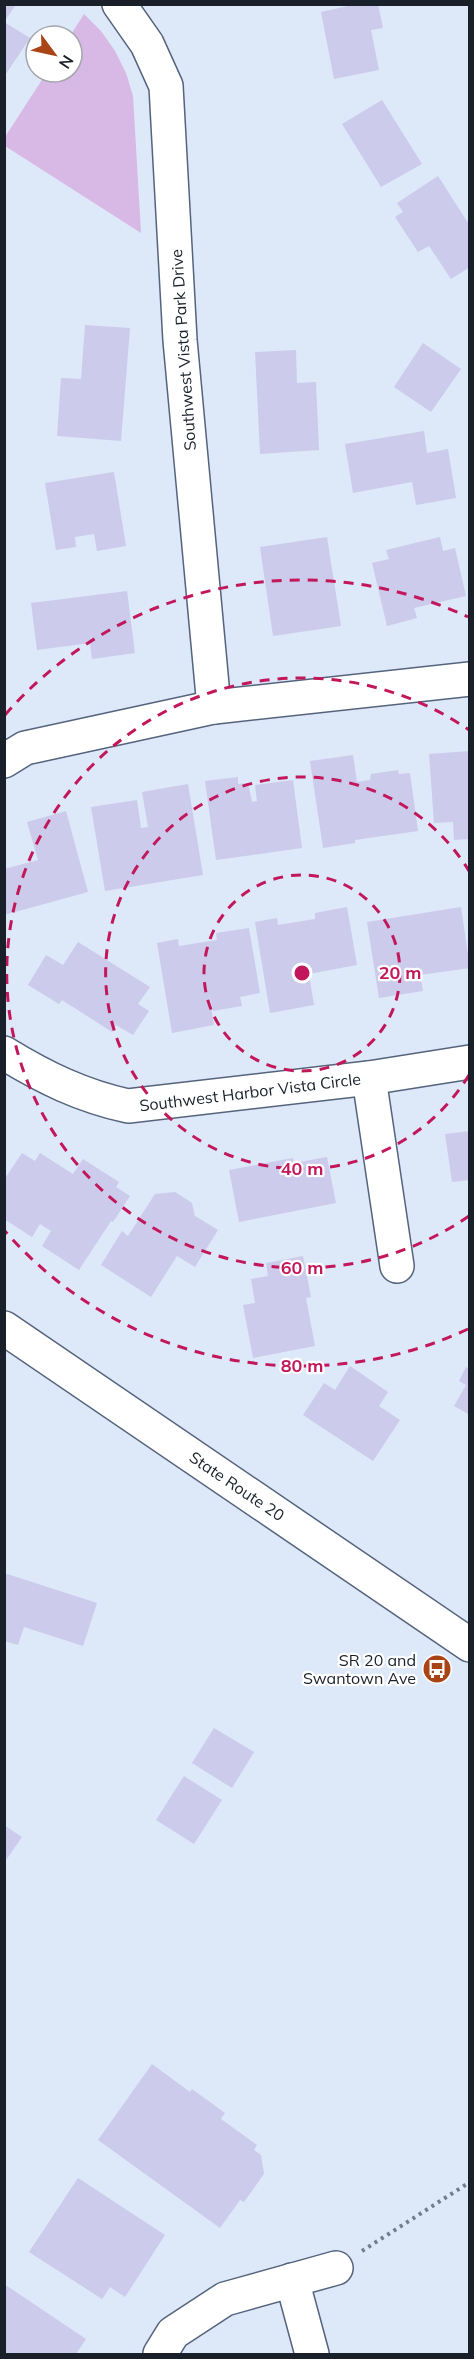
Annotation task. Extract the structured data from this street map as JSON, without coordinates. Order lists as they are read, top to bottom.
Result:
{
  "streets": {
    "street": ["Southwest Vista Park Drive", "Southwest Harbor Vista Circle", "State Route 20"]
  },
  "places": {
    "bus stop": ["SR 20 and Swantown Ave"]
  },
  "north": "bottom right",
  "rings": [
    "20 m",
    "40 m",
    "60 m",
    "80 m"
  ]
}
